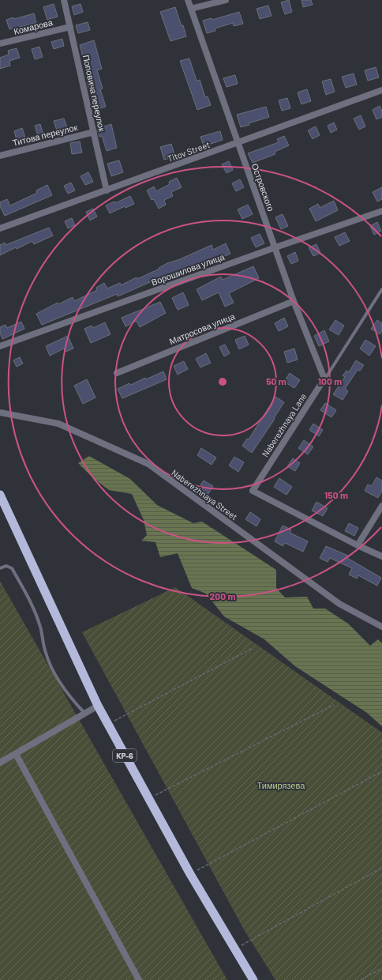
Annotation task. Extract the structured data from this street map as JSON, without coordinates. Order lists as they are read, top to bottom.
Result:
{
  "streets": {
    "highway": ["KP-6"],
    "street": [
      "Комарова",
      "Поповича переулок",
      "Титова переулок",
      "Titov Street",
      "Островского",
      "Ворошилова улица",
      "Матросова улица",
      "Naberezhnaya Lane",
      "Naberezhnaya Street"
    ]
  },
  "crossings": [
    ["Комарова", "Поповича переулок"],
    ["Поповича переулок", "Титова переулок"],
    ["Поповича переулок", "Titov Street"],
    ["Titov Street", "Островского"],
    ["Островского", "Ворошилова улица"],
    ["Островского", "Матросова улица"],
    ["Островского", "Naberezhnaya Lane"]
  ],
  "parks": ["Тимирязева"],
  "rings": [
    "50 m",
    "100 m",
    "150 m",
    "200 m"
  ]
}
